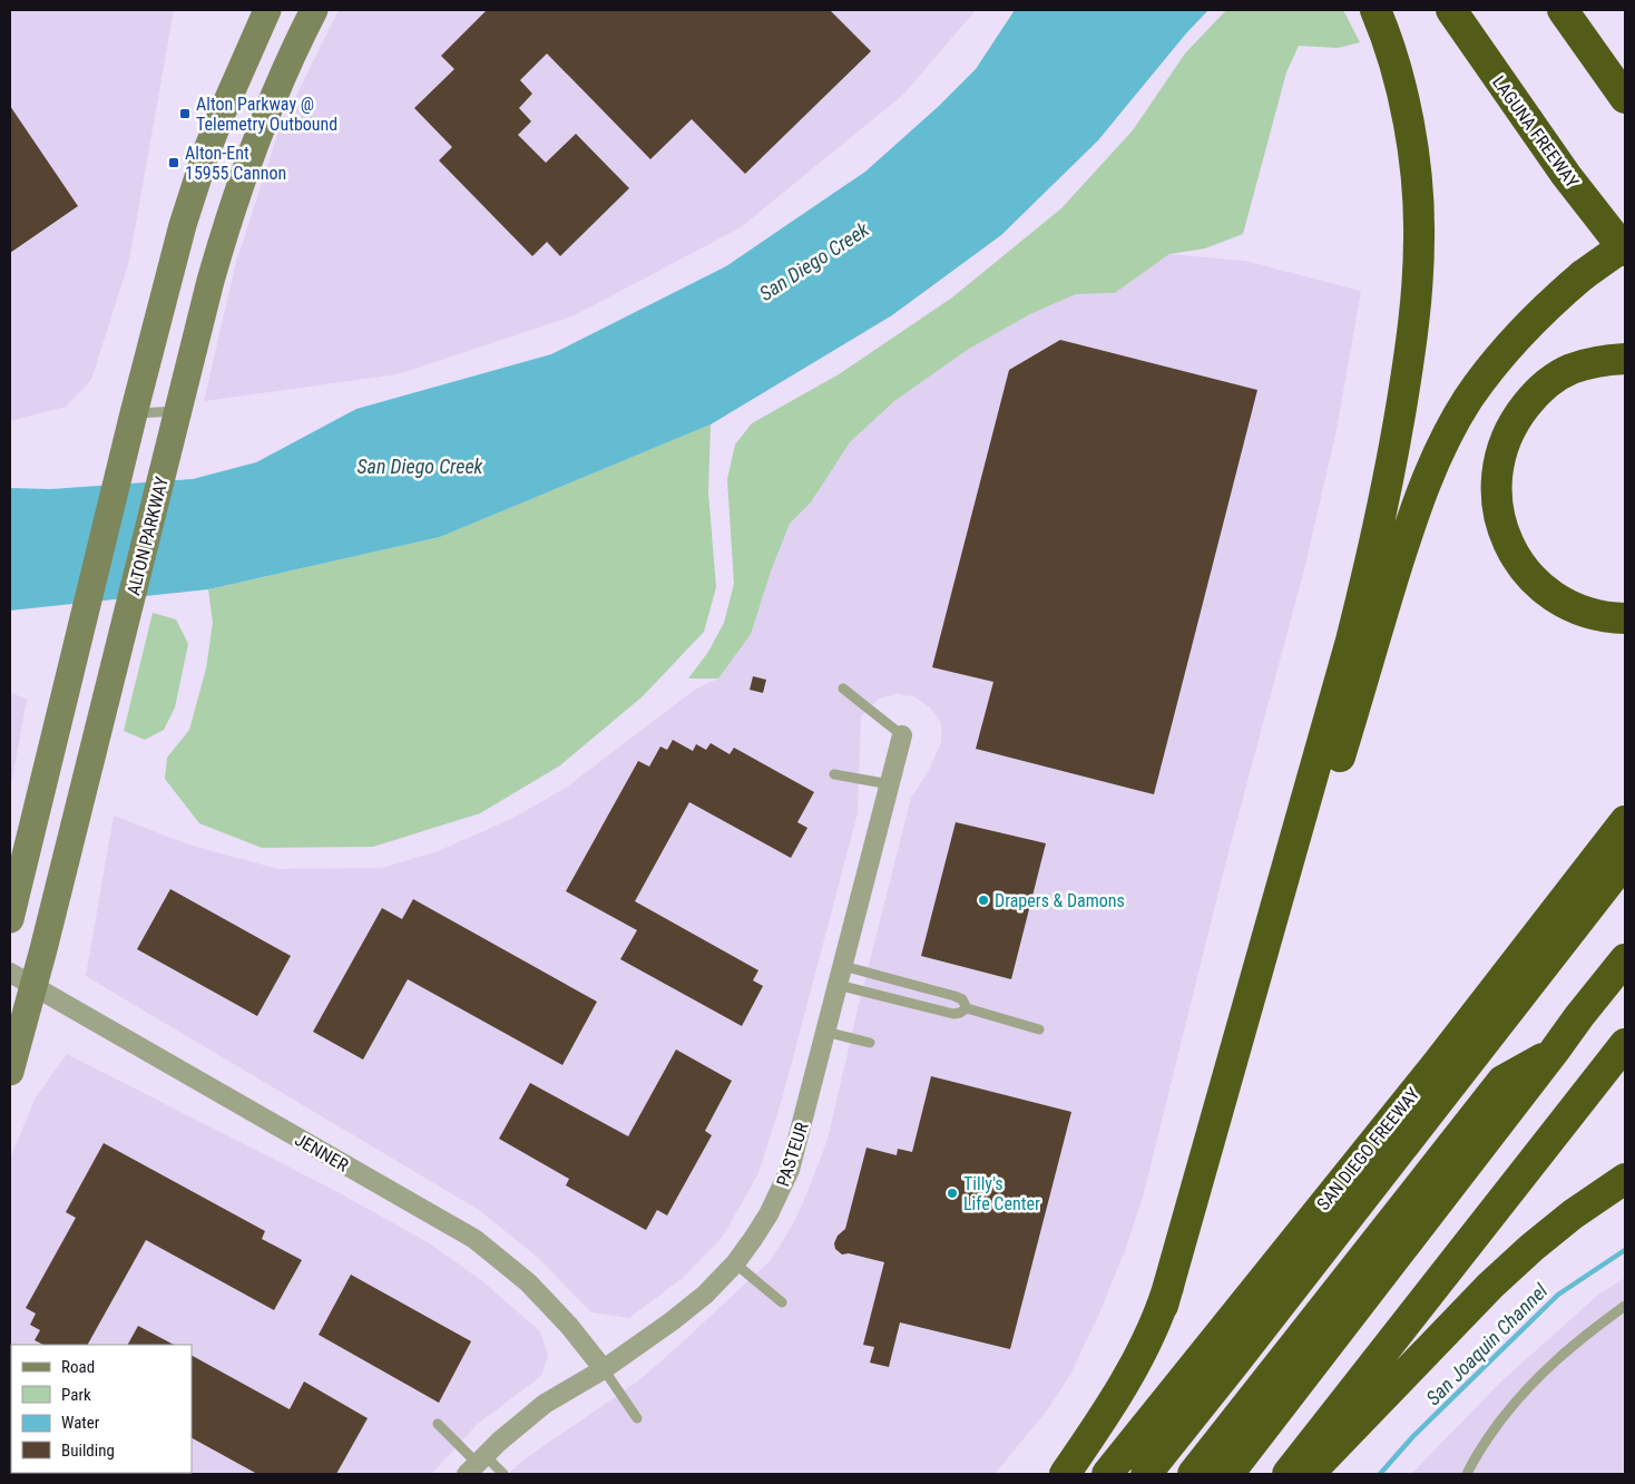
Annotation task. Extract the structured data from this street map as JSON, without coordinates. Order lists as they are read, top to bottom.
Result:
{
  "streets": {
    "highway": ["LAGUNA FREEWAY", "SAN DIEGO FREEWAY"],
    "main road": ["ALTON PARKWAY"],
    "street": ["JENNER", "PASTEUR"]
  },
  "crossings": [
    ["ALTON PARKWAY", "JENNER"],
    ["JENNER", "PASTEUR"]
  ],
  "water": ["San Diego Creek", "San Joaquin Channel"],
  "places": {
    "transit": ["Alton Parkway @ Telemetry Outbound", "Alton-Ent 15955 Cannon"],
    "other": ["Drapers & Damons", "Tilly's Life Center"]
  },
  "legend": [
    "Road",
    "Park",
    "Water",
    "Building"
  ]
}
